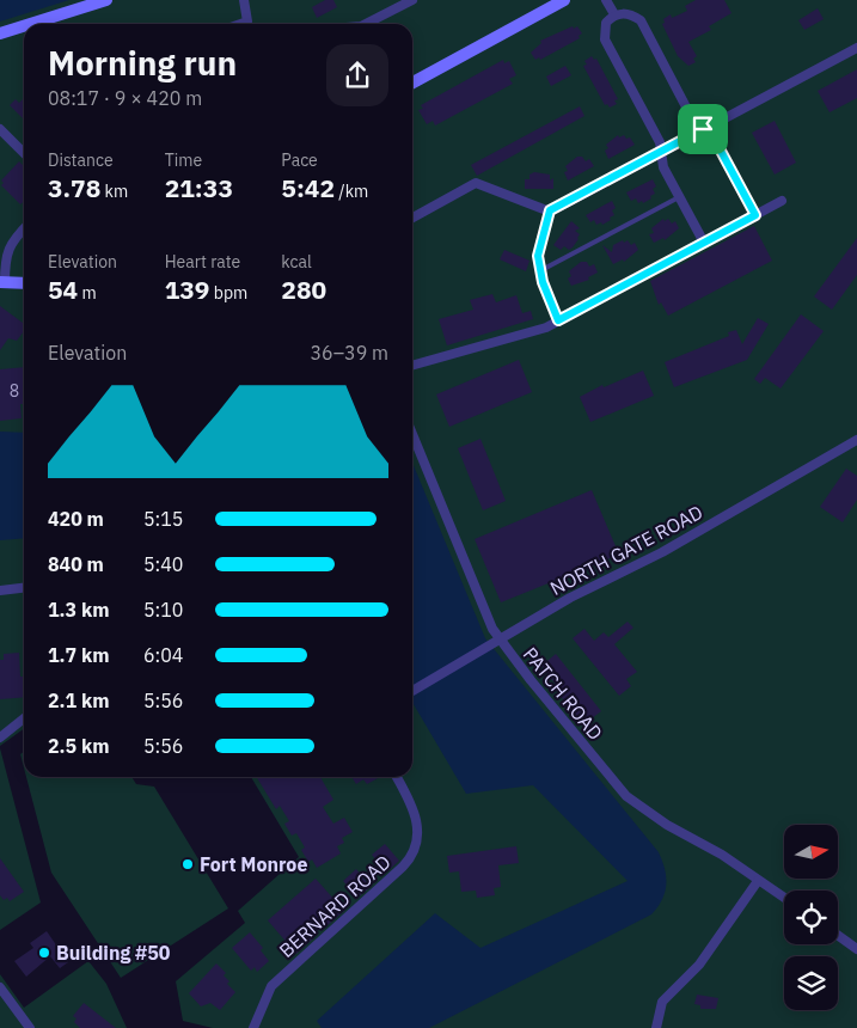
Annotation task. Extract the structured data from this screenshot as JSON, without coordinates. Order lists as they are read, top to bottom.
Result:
{
  "streets": {
    "street": ["NORTH GATE ROAD", "PATCH ROAD", "BERNARD ROAD"]
  },
  "crossings": [
    ["NORTH GATE ROAD", "PATCH ROAD"]
  ],
  "places": ["Fort Monroe", "Building #50"],
  "house_numbers": ["8"],
  "north": "right",
  "page": {
    "heading": ["Morning run", "08:17 · 9 × 420 m"],
    "stats": [
      ["Distance", "3.78 km"],
      ["Time", "21:33"],
      ["Pace", "5:42 /km"],
      ["Elevation", "54 m"],
      ["Heart rate", "139 bpm"],
      ["kcal", "280"]
    ],
    "chart": ["Elevation", "36–39 m"],
    "list": [
      {
        "name": "420 m",
        "note": "5:15"
      },
      {
        "name": "840 m",
        "note": "5:40"
      },
      {
        "name": "1.3 km",
        "note": "5:10"
      },
      {
        "name": "1.7 km",
        "note": "6:04"
      },
      {
        "name": "2.1 km",
        "note": "5:56"
      },
      {
        "name": "2.5 km",
        "note": "5:56"
      }
    ]
  }
}
